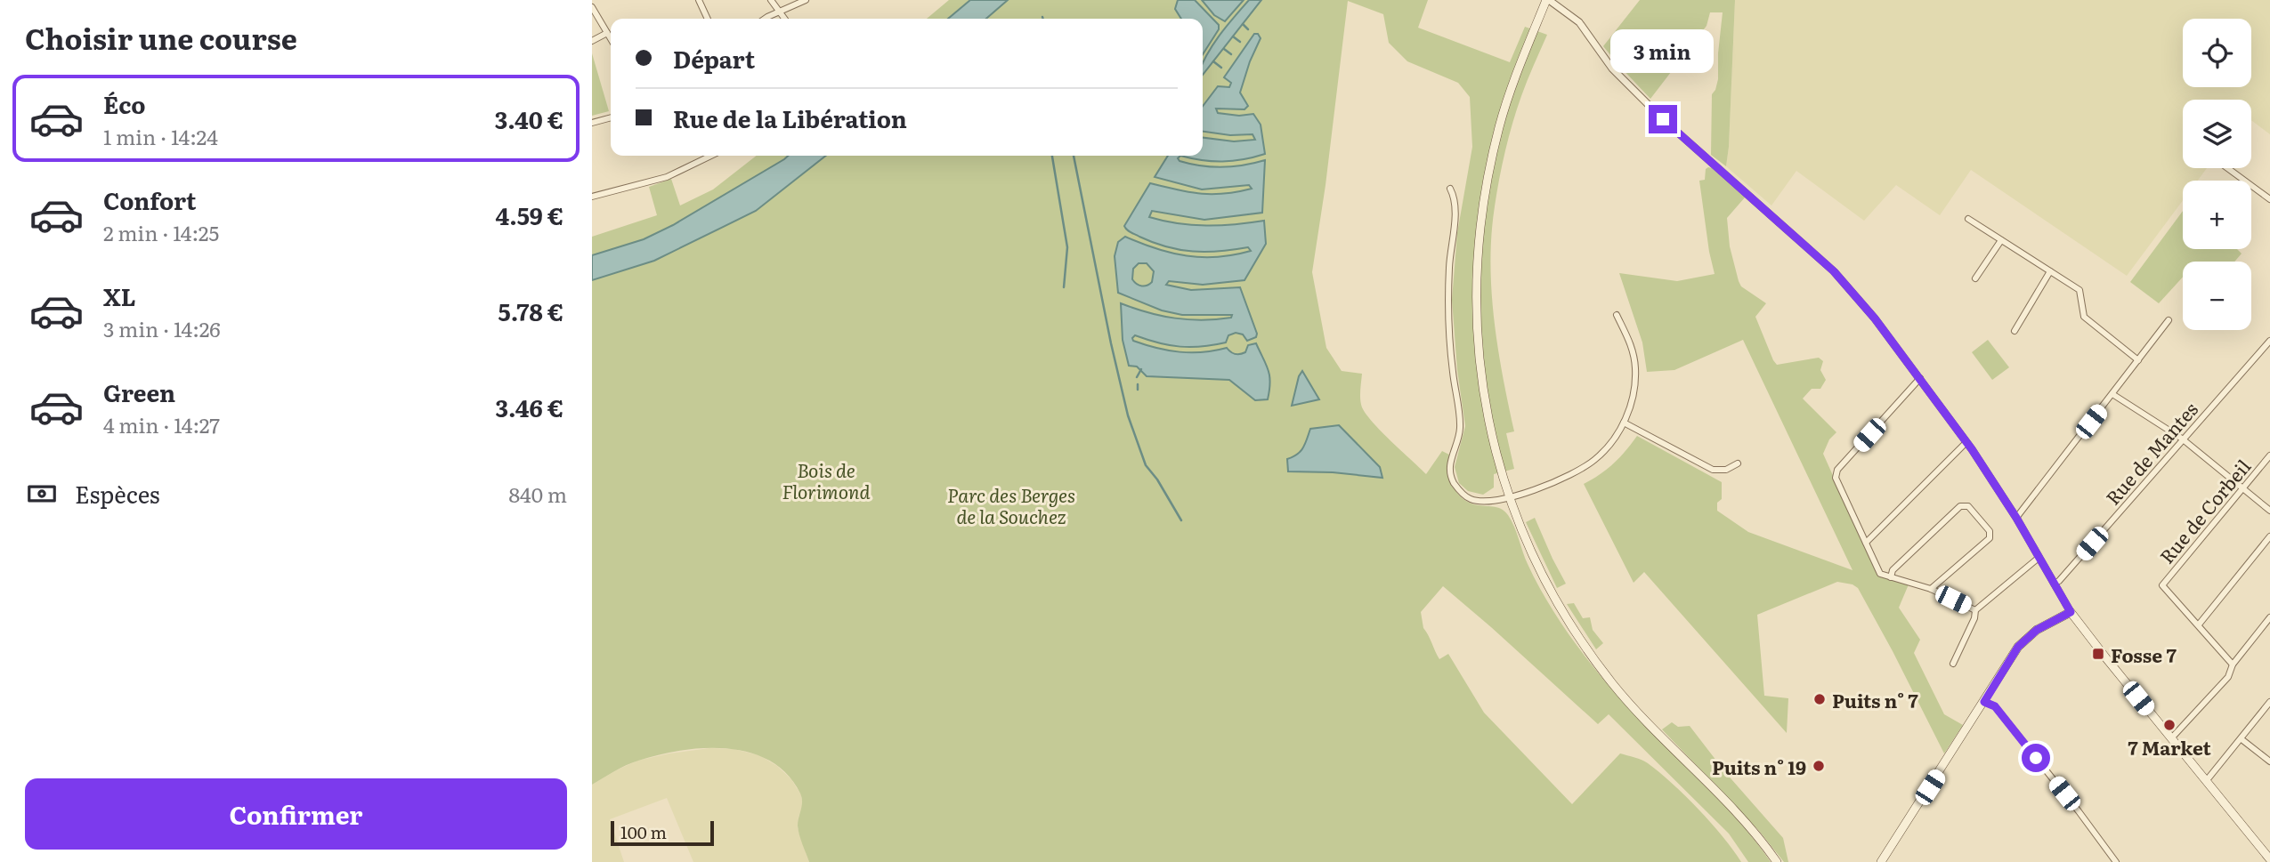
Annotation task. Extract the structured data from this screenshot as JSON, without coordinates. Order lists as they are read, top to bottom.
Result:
{
  "streets": {
    "street": ["Rue de Mantes", "Rue de Corbeil"]
  },
  "parks": ["Bois de Florimond", "Parc des Berges de la Souchez"],
  "places": {
    "transit": ["Fosse 7"],
    "other": ["Puits n° 7", "7 Market", "Puits n° 19"]
  },
  "scale_bar": "100 m",
  "page": {
    "heading": "Choisir une course",
    "map_buttons": ["+", "−"],
    "banner": ["Départ", "Rue de la Libération"],
    "bubble": "3 min",
    "list": [
      {
        "name": "Éco",
        "note": "1 min · 14:24",
        "value": "3.40 €"
      },
      {
        "name": "Confort",
        "note": "2 min · 14:25",
        "value": "4.59 €"
      },
      {
        "name": "XL",
        "note": "3 min · 14:26",
        "value": "5.78 €"
      },
      {
        "name": "Green",
        "note": "4 min · 14:27",
        "value": "3.46 €"
      }
    ],
    "pay": ["Espèces", "840 m"],
    "buttons": "Confirmer",
    "scale": "100 m"
  }
}
